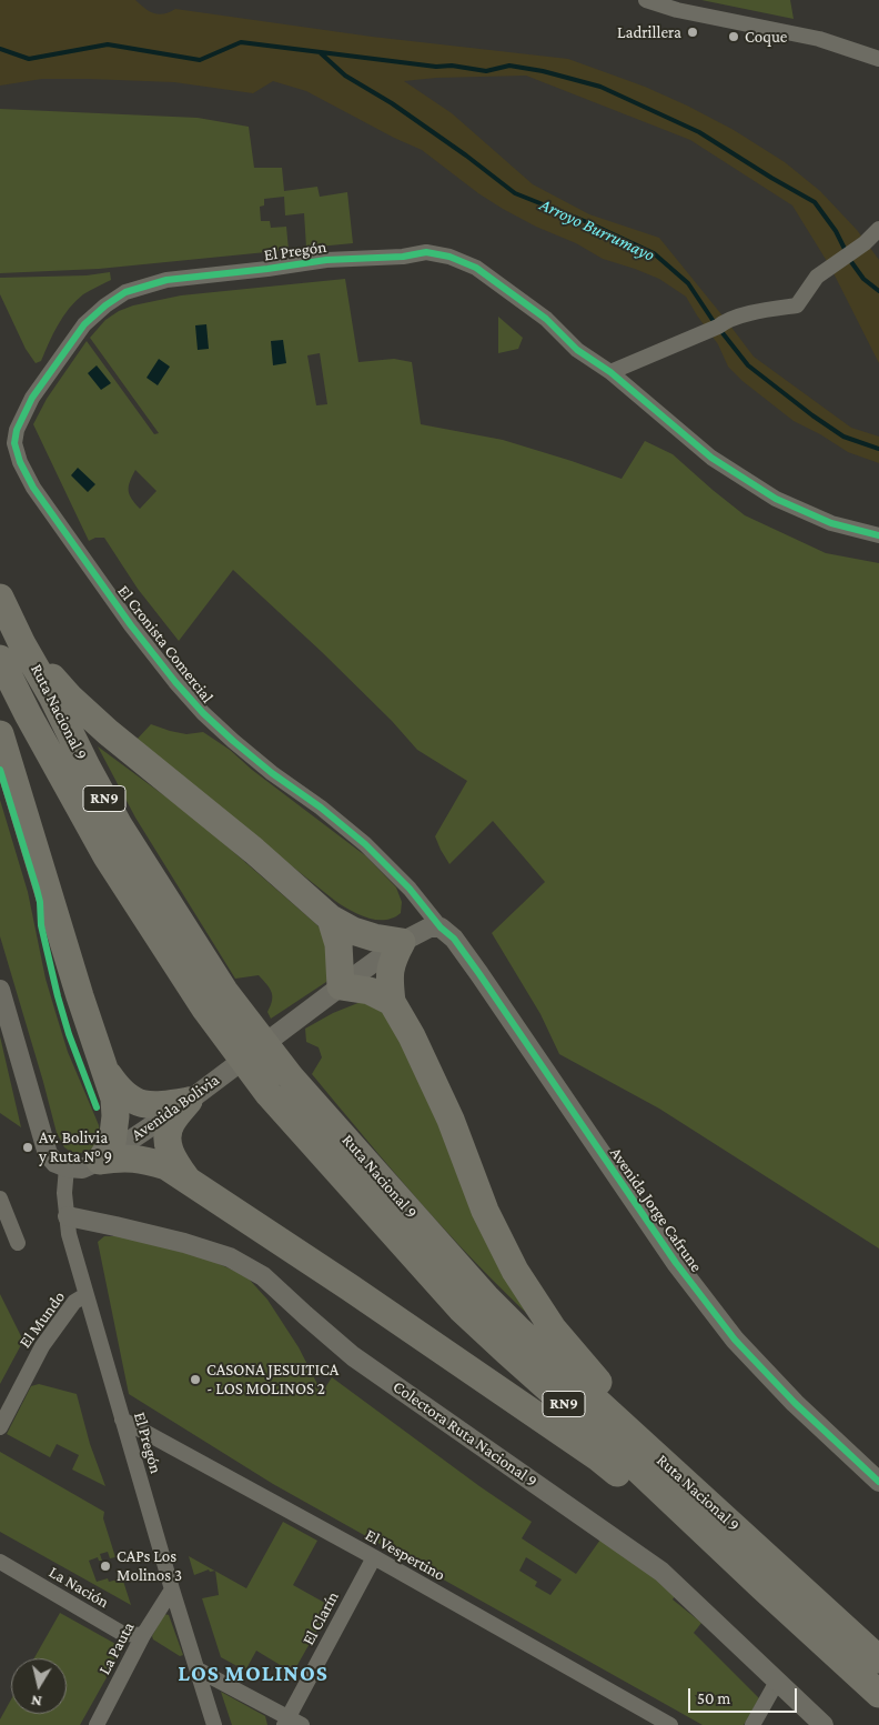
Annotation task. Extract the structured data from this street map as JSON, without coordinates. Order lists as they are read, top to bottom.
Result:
{
  "streets": {
    "highway": ["Ruta Nacional 9", "RN9"],
    "street": [
      "El Pregón",
      "El Cronista Comercial",
      "Avenida Bolivia",
      "Avenida Jorge Cafrune",
      "El Mundo",
      "Colectora Ruta Nacional 9",
      "El Vespertino",
      "La Nación",
      "El Clarín",
      "La Pauta"
    ]
  },
  "crossings": [
    ["El Pregón", "El Cronista Comercial"],
    ["El Pregón", "Avenida Bolivia"],
    ["El Pregón", "El Mundo"],
    ["El Pregón", "Colectora Ruta Nacional 9"],
    ["El Pregón", "El Vespertino"],
    ["El Pregón", "La Pauta"],
    ["El Cronista Comercial", "Avenida Bolivia"],
    ["El Cronista Comercial", "Avenida Jorge Cafrune"],
    ["Avenida Bolivia", "Avenida Jorge Cafrune"],
    ["El Vespertino", "El Clarín"],
    ["La Nación", "La Pauta"]
  ],
  "districts": ["LOS MOLINOS"],
  "water": ["Arroyo Burrumayo"],
  "places": [
    "Ladrillera",
    "Coque",
    "Av. Bolivia y Ruta N° 9",
    "CASONA JESUITICA - LOS MOLINOS 2",
    "CAPs Los Molinos 3"
  ],
  "scale_bar": "50 m",
  "north": "bottom"
}
